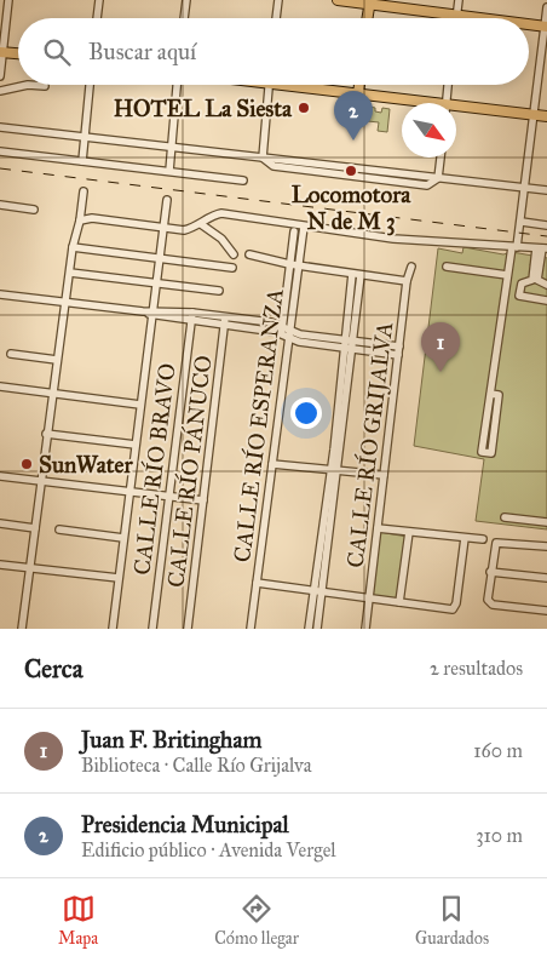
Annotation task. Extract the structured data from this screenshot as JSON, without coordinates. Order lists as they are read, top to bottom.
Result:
{
  "streets": {
    "street": [
      "CALLE RÍO ESPERANZA",
      "CALLE RÍO GRIJALVA",
      "CALLE RÍO BRAVO",
      "CALLE RÍO PÁNUCO"
    ]
  },
  "places": ["HOTEL La Siesta", "Locomotora N de M 3", "SunWater"],
  "north": "bottom right",
  "page": {
    "search": "Buscar aquí",
    "pins": ["2", "1"],
    "heading": ["Cerca", "2 resultados"],
    "list": [
      {
        "mark": "1",
        "name": "Juan F. Britingham",
        "note": "Biblioteca · Calle Río Grijalva",
        "value": "160 m"
      },
      {
        "mark": "2",
        "name": "Presidencia Municipal",
        "note": "Edificio público · Avenida Vergel",
        "value": "310 m"
      }
    ],
    "nav": ["Mapa", "Cómo llegar", "Guardados"]
  }
}
